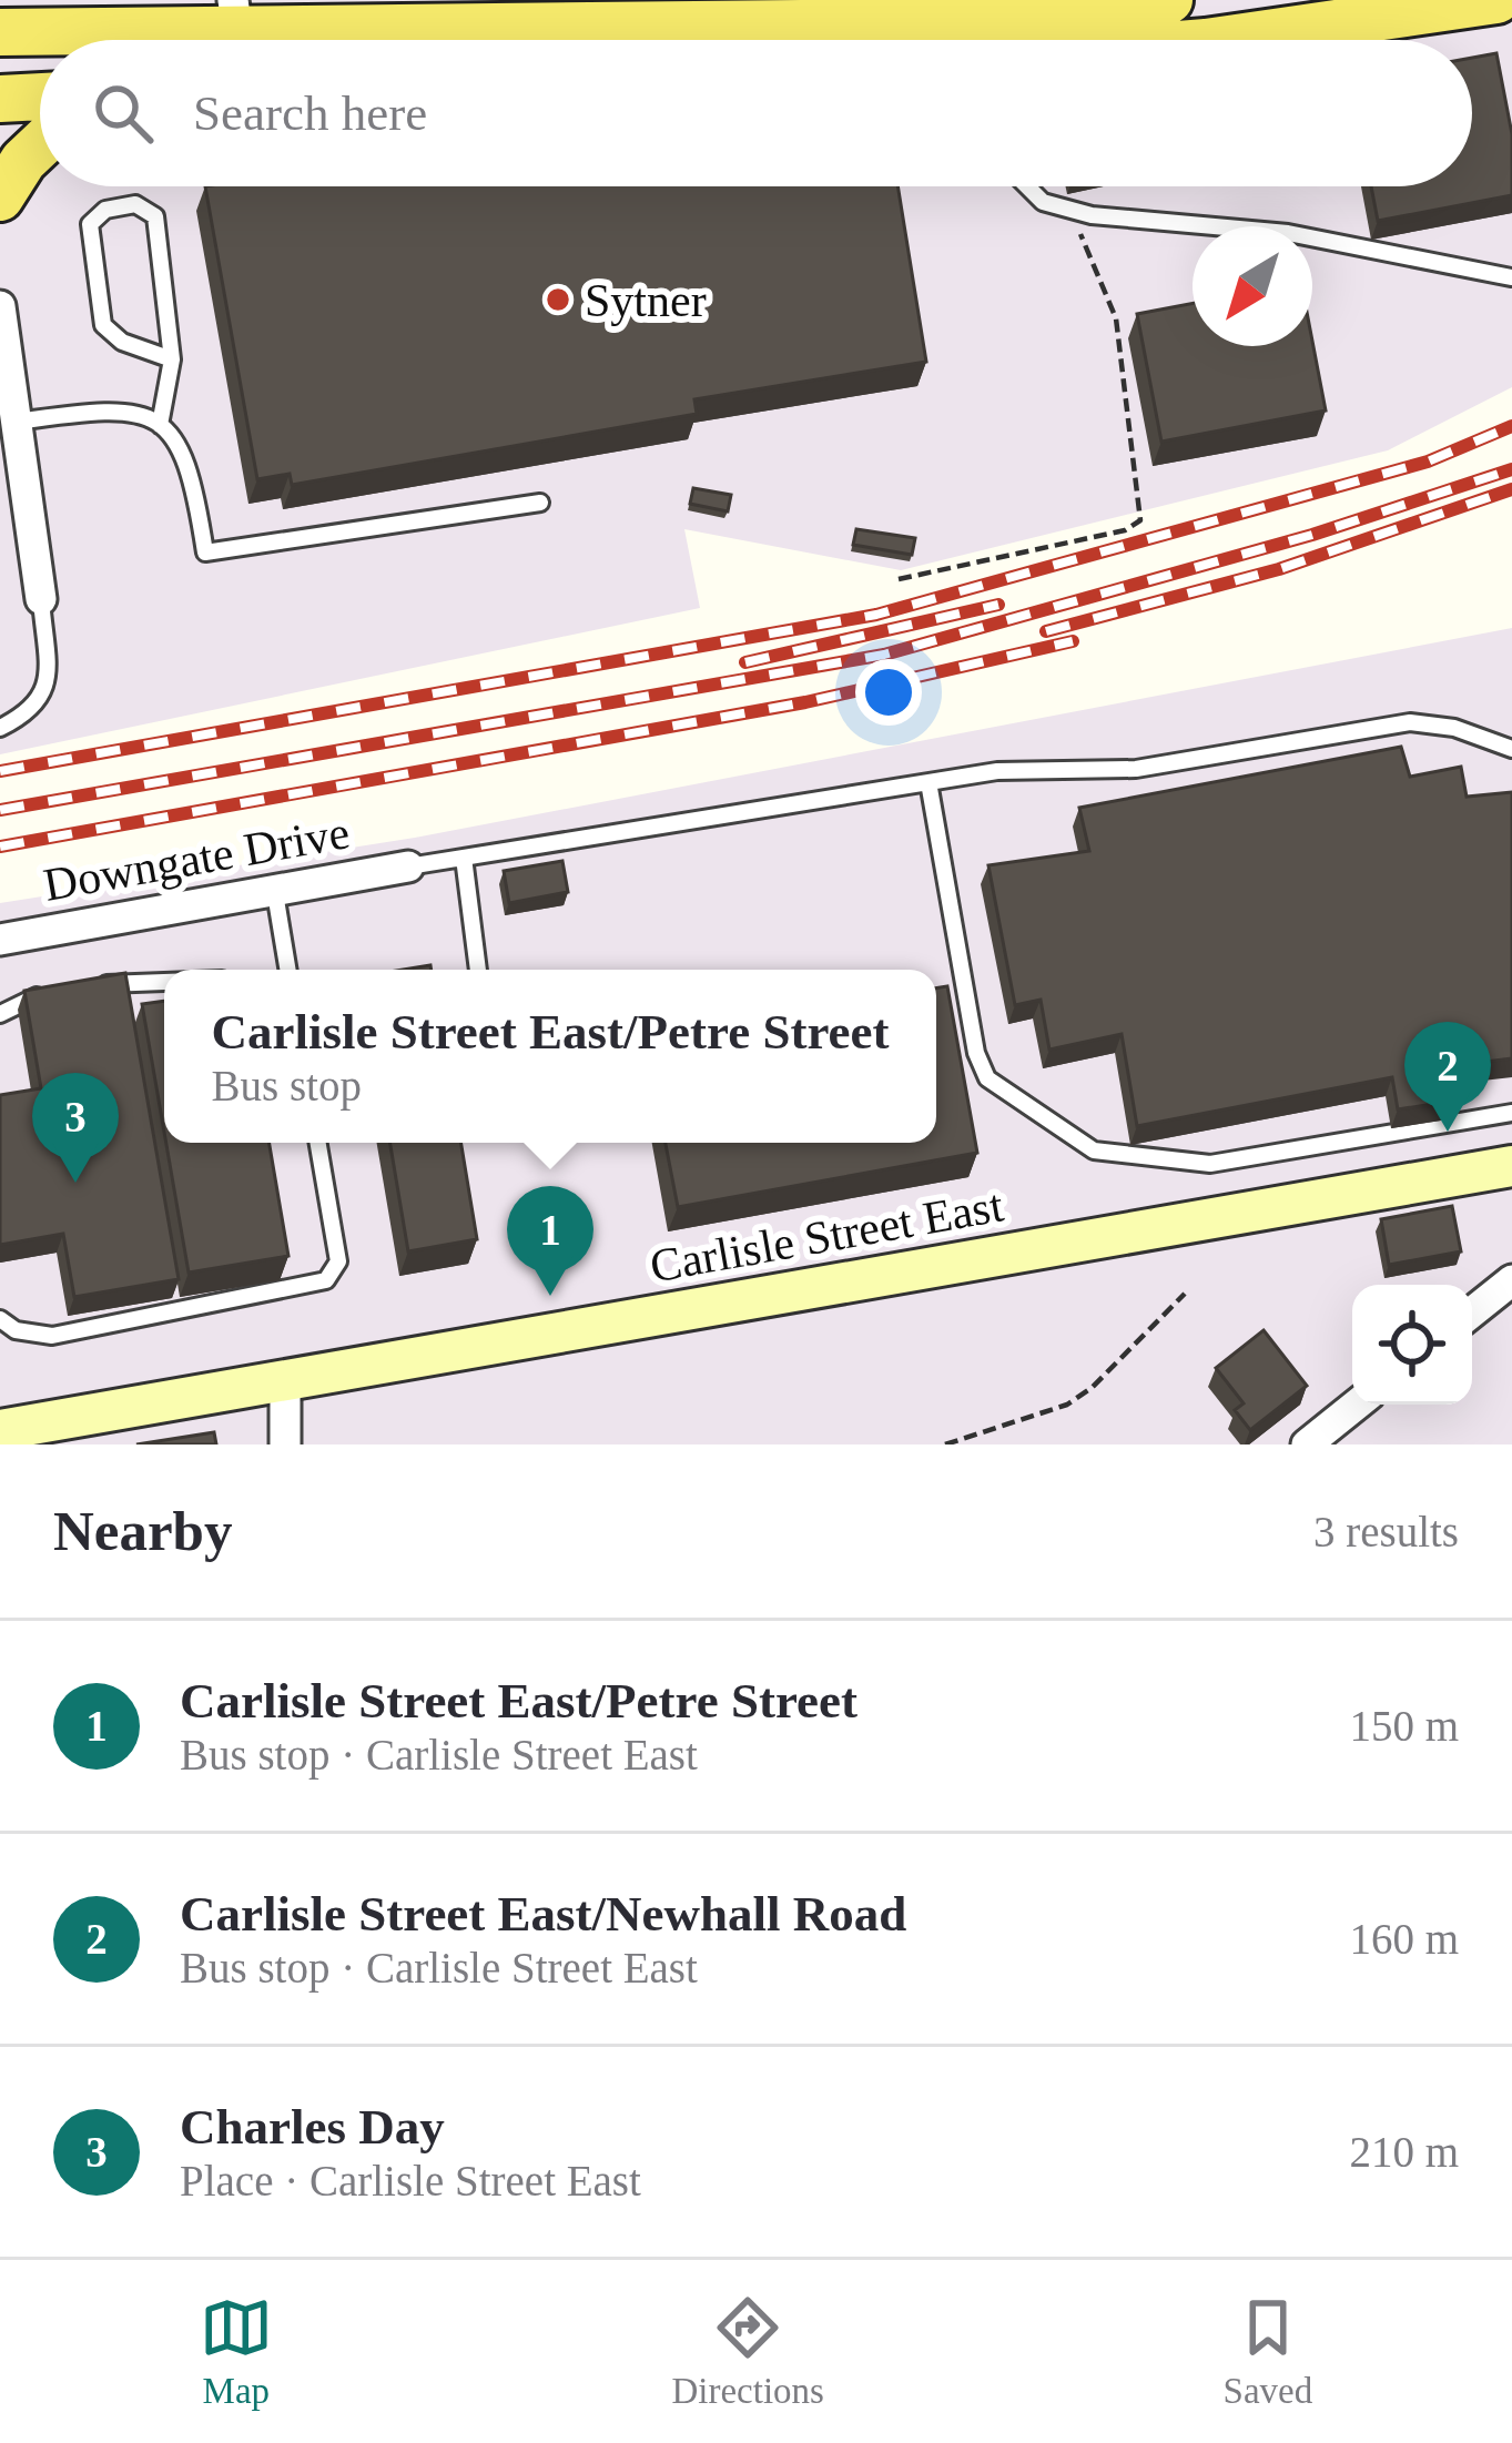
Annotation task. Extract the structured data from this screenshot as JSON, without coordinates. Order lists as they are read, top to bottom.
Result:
{
  "streets": {
    "main road": ["Carlisle Street East"],
    "street": ["Downgate Drive"]
  },
  "places": ["Sytner"],
  "north": "bottom left",
  "page": {
    "search": "Search here",
    "popup": ["Carlisle Street East/Petre Street", "Bus stop"],
    "pins": ["2", "3", "1"],
    "heading": ["Nearby", "3 results"],
    "list": [
      {
        "mark": "1",
        "name": "Carlisle Street East/Petre Street",
        "note": "Bus stop · Carlisle Street East",
        "value": "150 m"
      },
      {
        "mark": "2",
        "name": "Carlisle Street East/Newhall Road",
        "note": "Bus stop · Carlisle Street East",
        "value": "160 m"
      },
      {
        "mark": "3",
        "name": "Charles Day",
        "note": "Place · Carlisle Street East",
        "value": "210 m"
      }
    ],
    "nav": ["Map", "Directions", "Saved"]
  }
}
